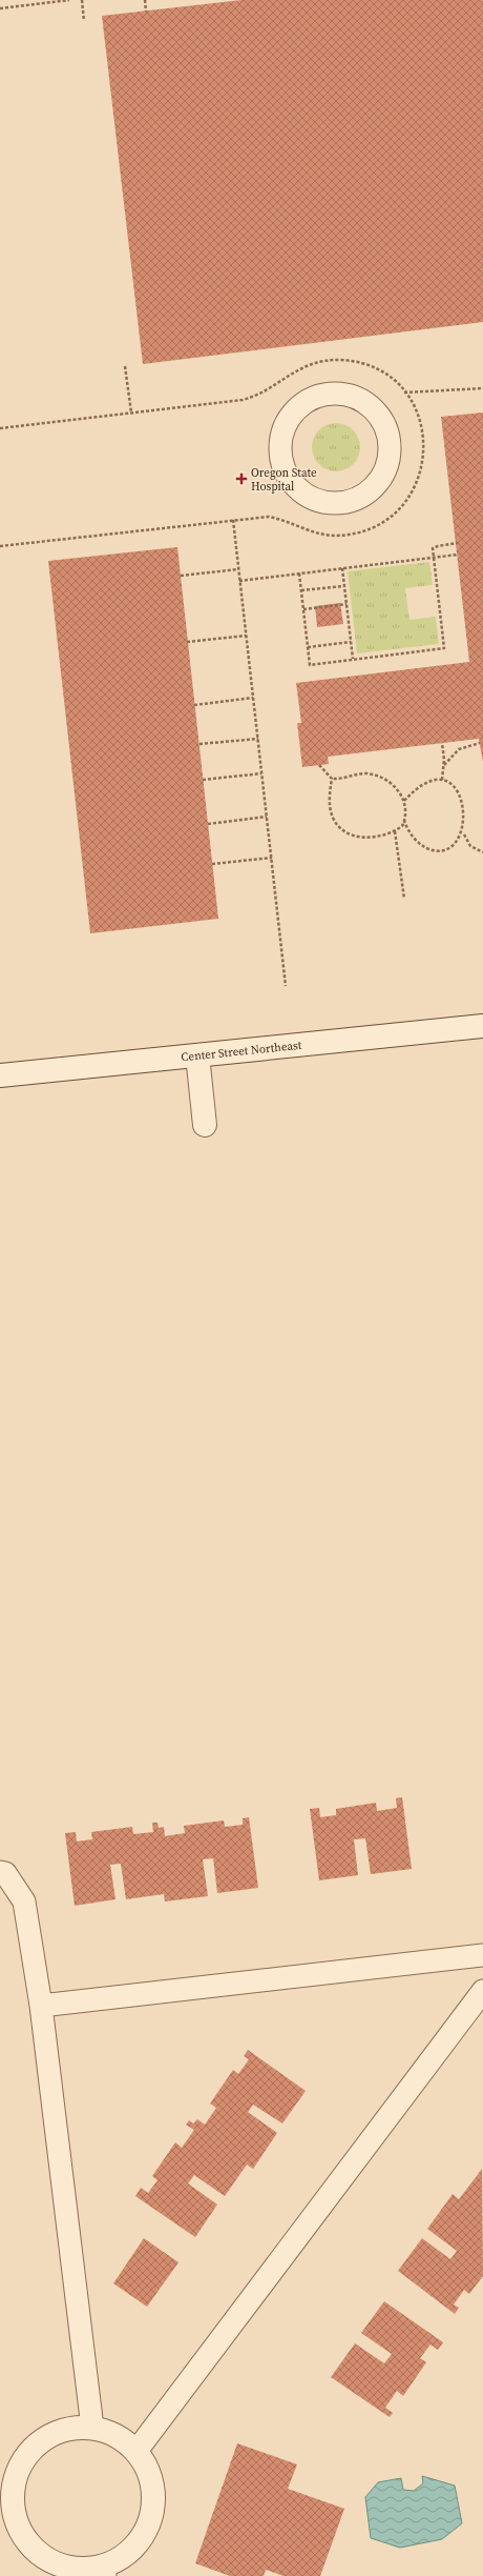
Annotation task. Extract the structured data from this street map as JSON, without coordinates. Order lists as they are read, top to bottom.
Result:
{
  "streets": {
    "street": ["Center Street Northeast"]
  },
  "places": {
    "health": ["Oregon State Hospital"]
  }
}
